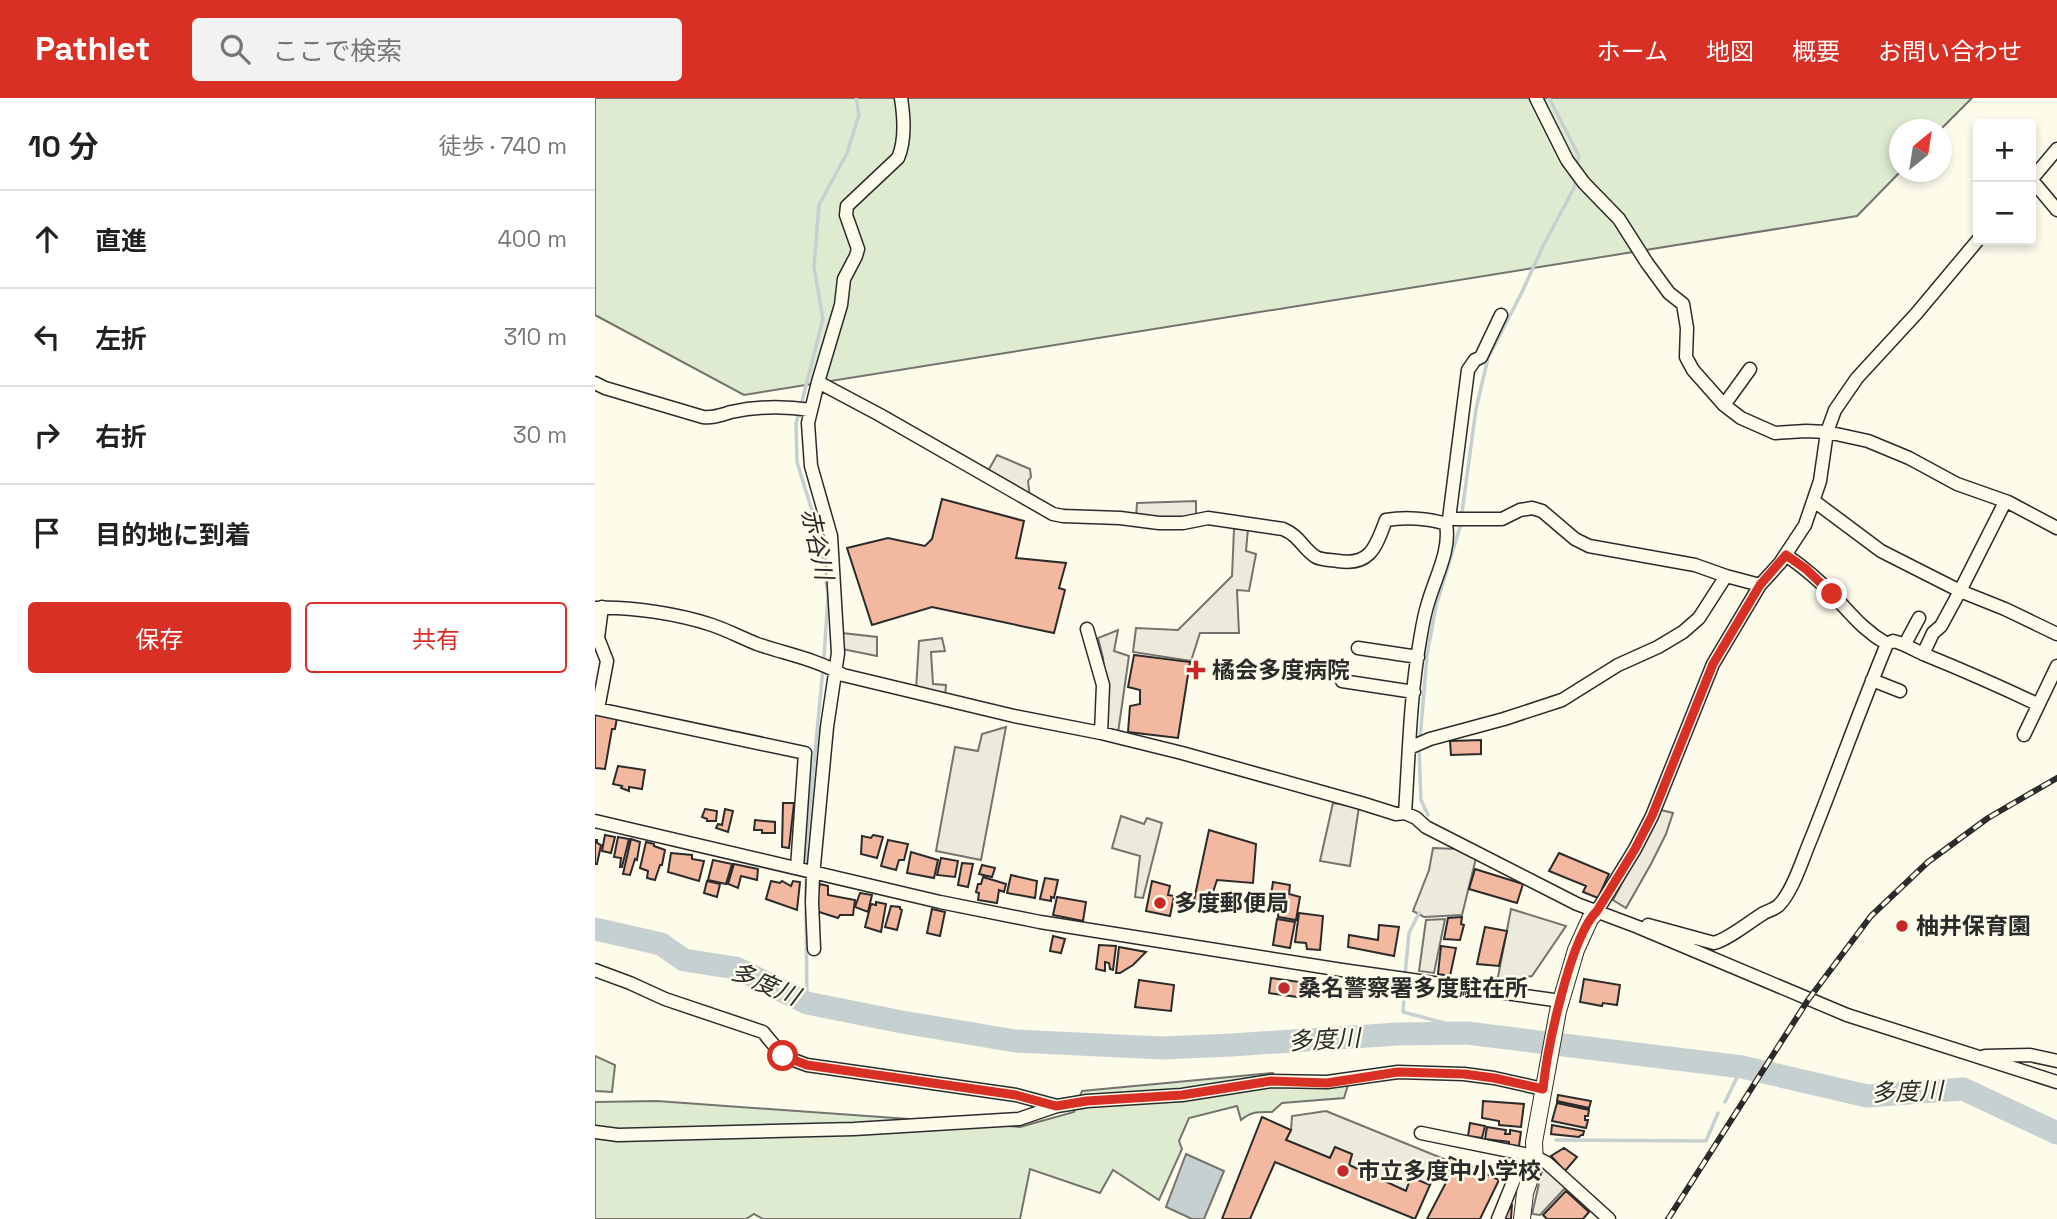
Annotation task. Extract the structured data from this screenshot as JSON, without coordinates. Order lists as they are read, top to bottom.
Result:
{
  "water": ["赤谷川", "多度川"],
  "places": {
    "health": ["橘会多度病院"],
    "other": [
      "多度郵便局",
      "柚井保育園",
      "桑名警察署多度駐在所",
      "市立多度中小学校"
    ]
  },
  "north": "top right",
  "page": {
    "header": "Pathlet",
    "search": "ここで検索",
    "nav": [
      "ホーム",
      "地図",
      "概要",
      "お問い合わせ"
    ],
    "heading": ["10 分", "徒歩 · 740 m"],
    "map_buttons": ["+", "−"],
    "list": [
      ["直進", "400 m"],
      ["左折", "310 m"],
      ["右折", "30 m"],
      "目的地に到着"
    ],
    "buttons": ["保存", "共有"]
  }
}
